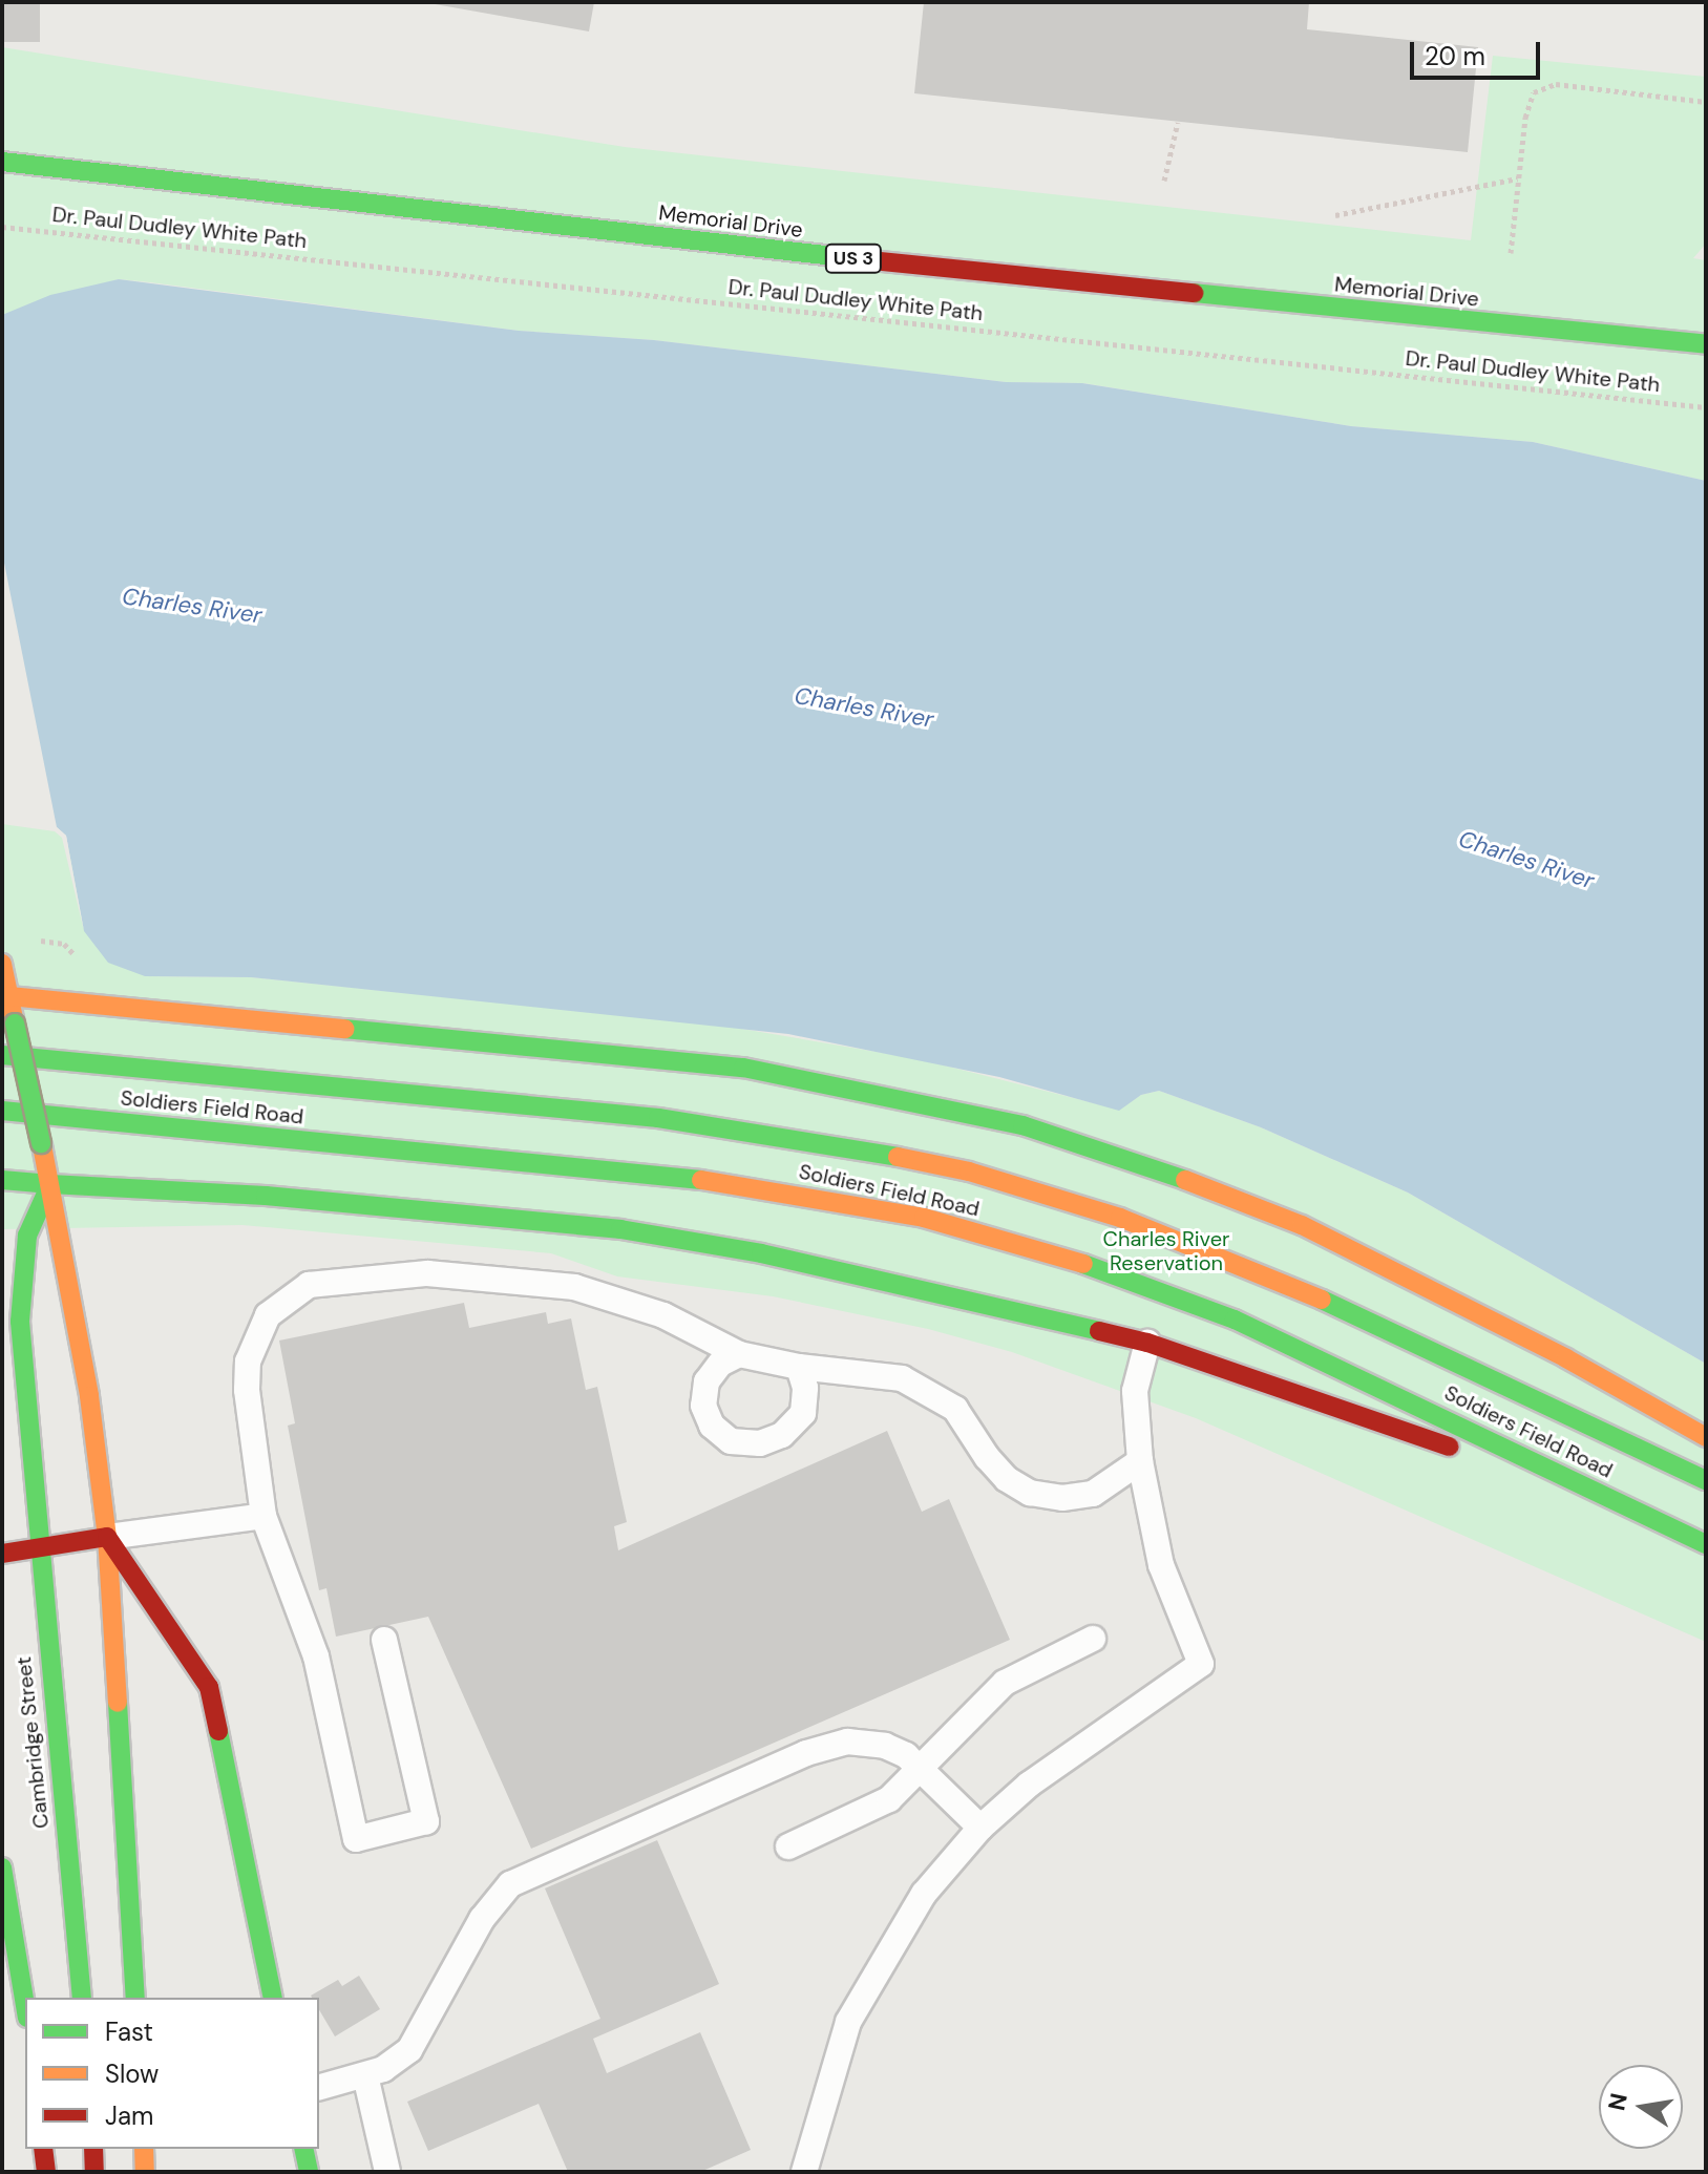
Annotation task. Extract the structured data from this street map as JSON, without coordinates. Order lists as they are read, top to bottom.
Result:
{
  "streets": {
    "main road": [
      "Memorial Drive",
      "US 3",
      "Soldiers Field Road",
      "Cambridge Street"
    ],
    "path": ["Dr. Paul Dudley White Path"]
  },
  "water": ["Charles River"],
  "parks": ["Charles River Reservation"],
  "legend": ["Fast", "Slow", "Jam"],
  "scale_bar": "20 m",
  "north": "left"
}
